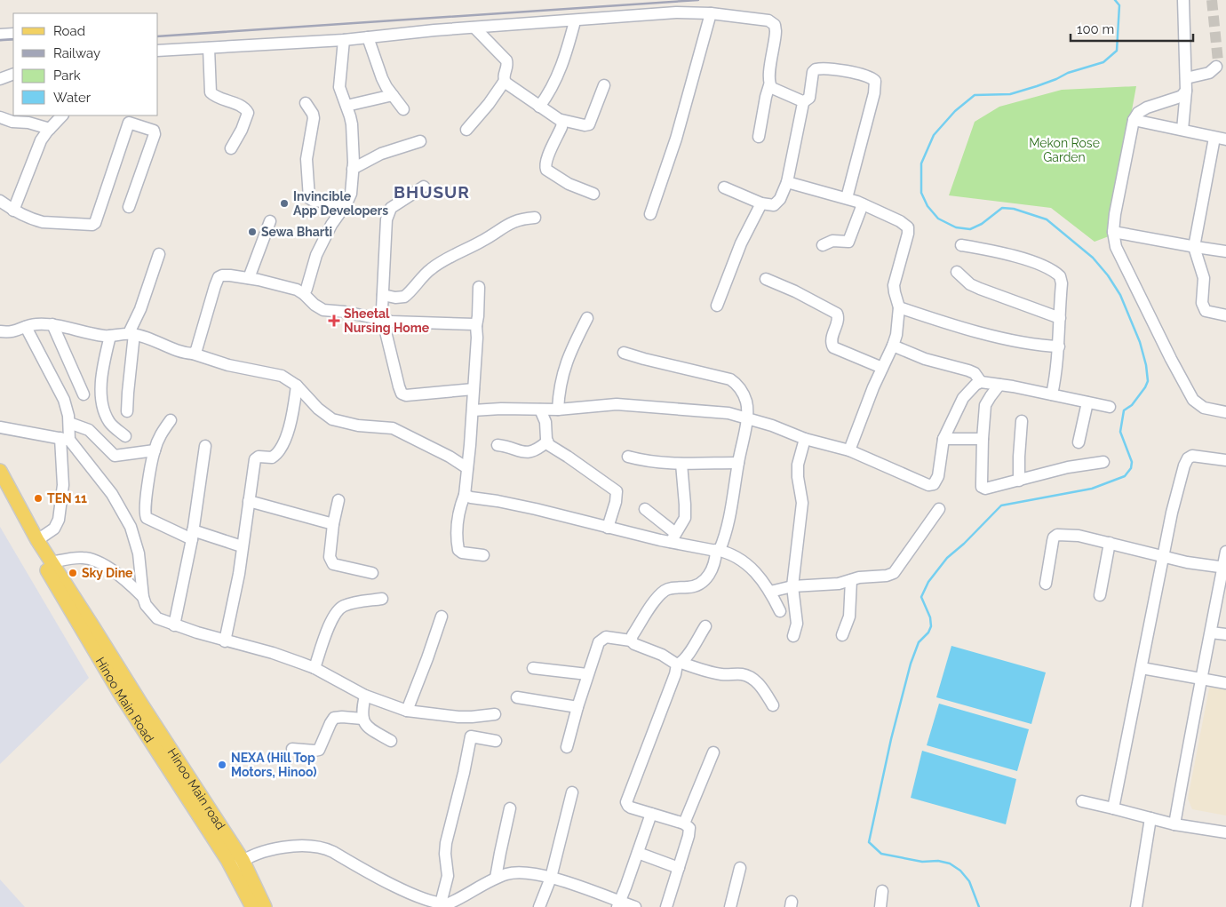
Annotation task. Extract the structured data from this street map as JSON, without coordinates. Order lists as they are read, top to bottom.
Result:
{
  "streets": {
    "main road": ["Hinoo Main Road", "Hinoo Main road"]
  },
  "districts": ["BHUSUR"],
  "parks": ["Mekon Rose Garden"],
  "places": {
    "other": [
      "Invincible App Developers",
      "Sewa Bharti",
      "TEN 11",
      "Sky Dine",
      "NEXA (Hill Top Motors, Hinoo)"
    ],
    "health": ["Sheetal Nursing Home"]
  },
  "legend": [
    "Road",
    "Railway",
    "Park",
    "Water"
  ],
  "scale_bar": "100 m"
}
